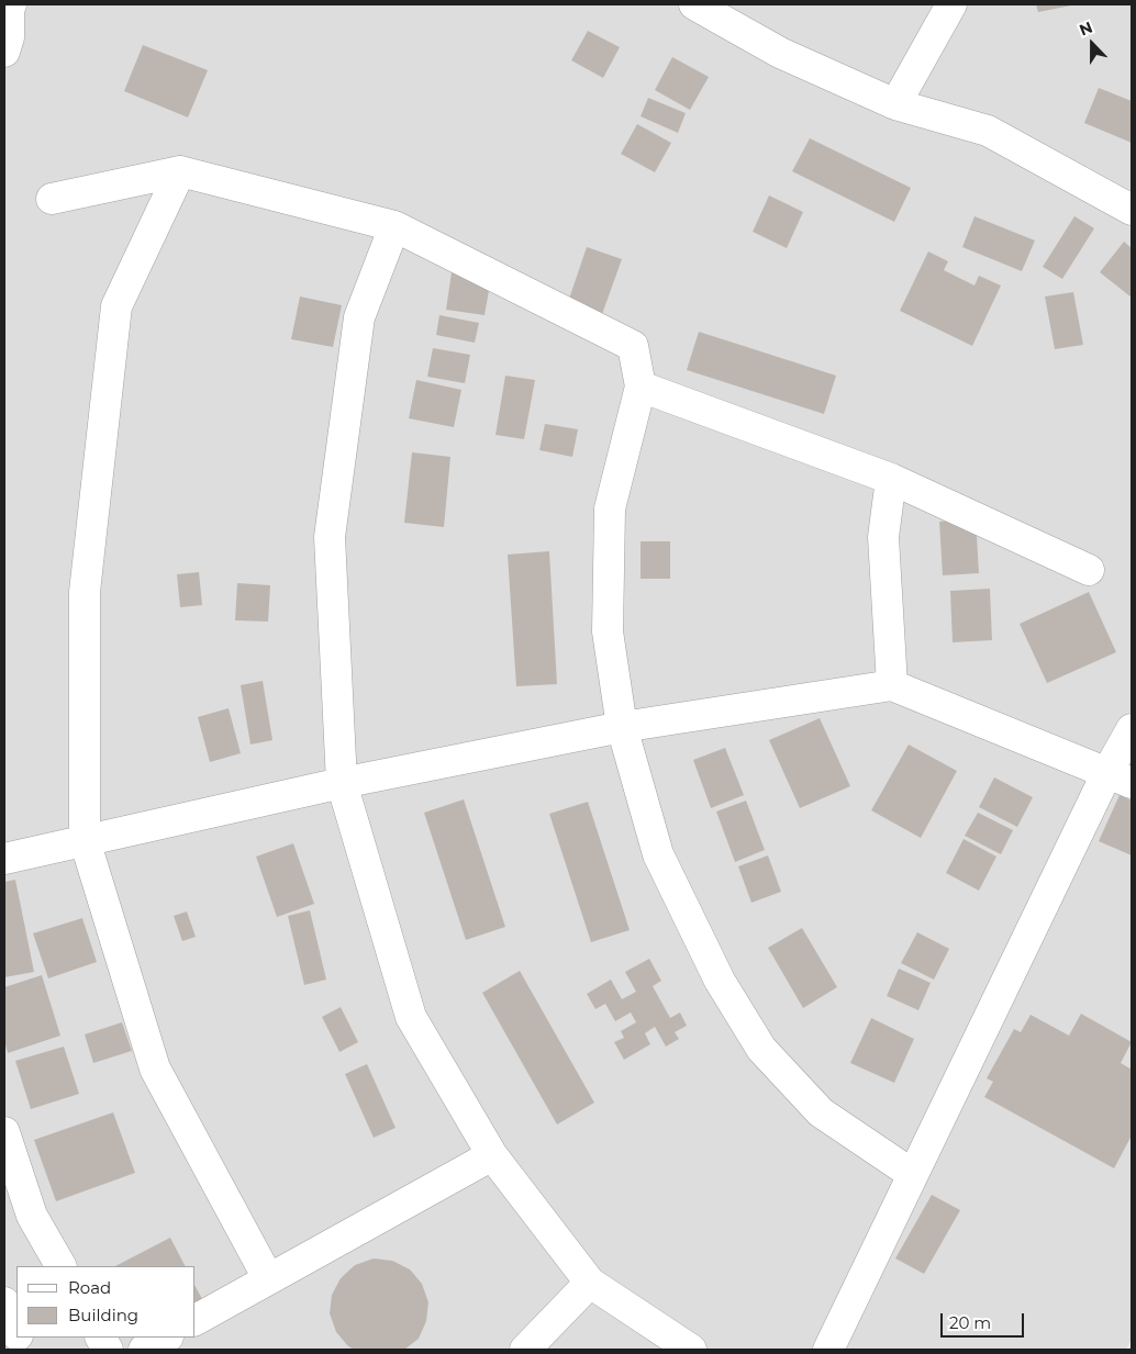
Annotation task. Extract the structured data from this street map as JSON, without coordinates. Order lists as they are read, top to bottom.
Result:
{
  "legend": ["Road", "Building"],
  "scale_bar": "20 m",
  "north": "top"
}
